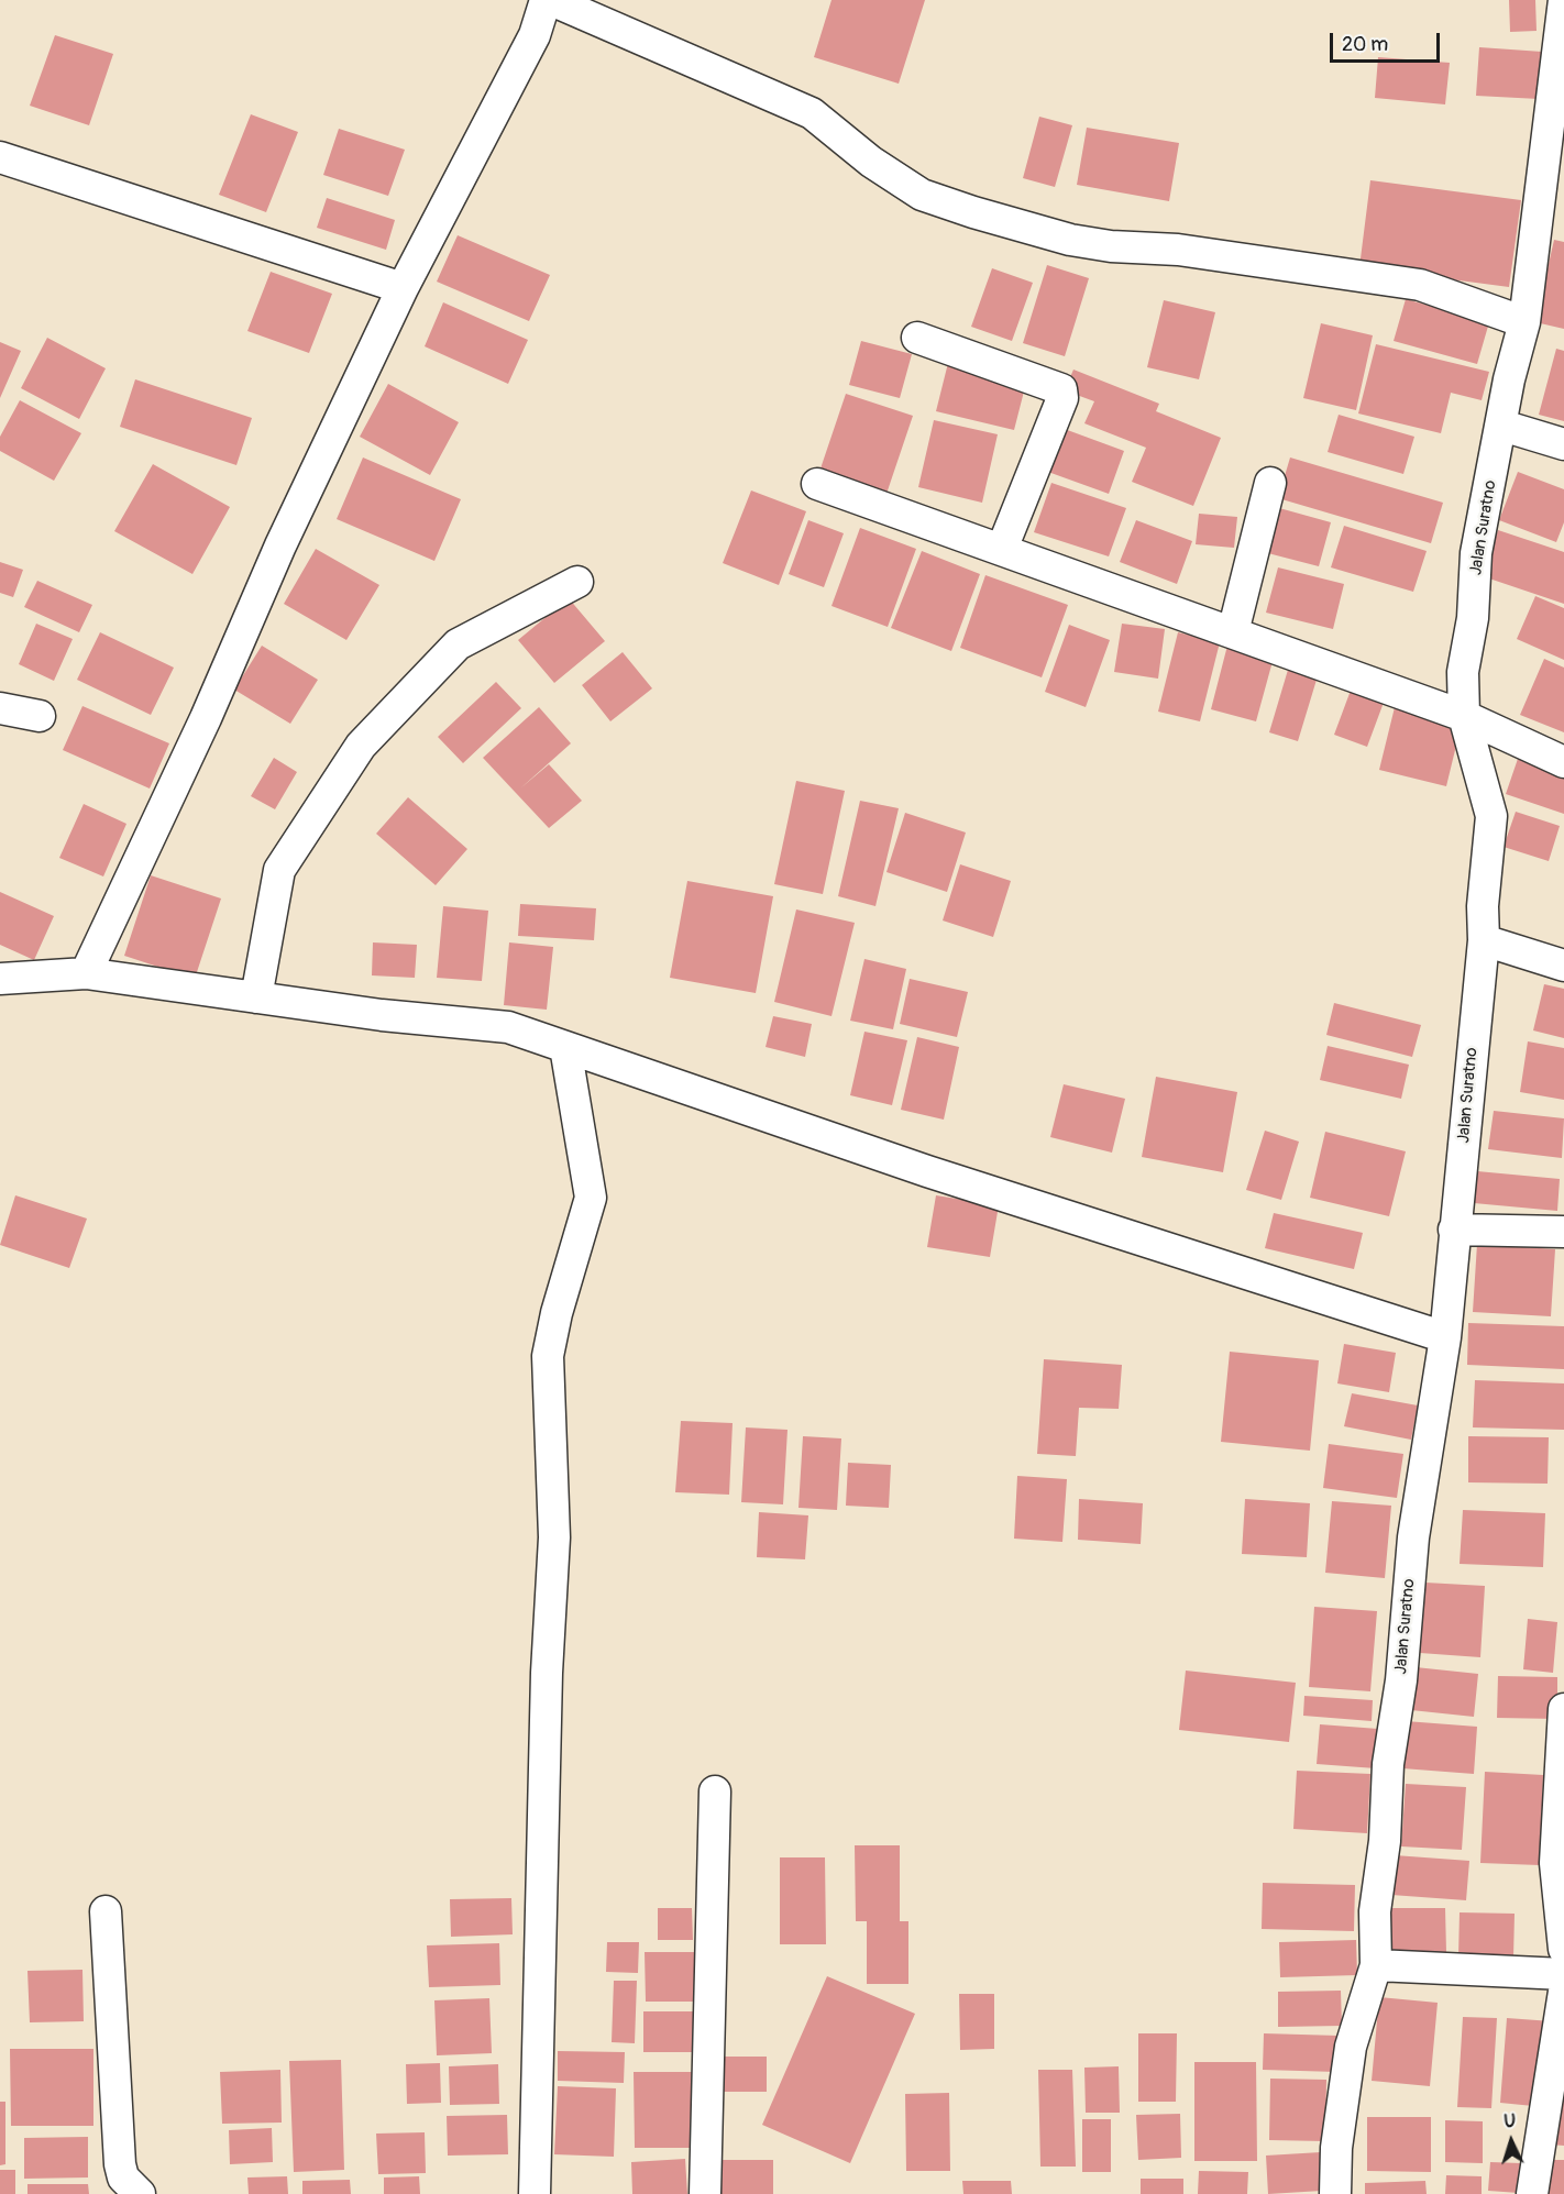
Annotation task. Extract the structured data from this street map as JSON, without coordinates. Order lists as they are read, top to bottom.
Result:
{
  "streets": {
    "street": ["Jalan Suratno"]
  },
  "scale_bar": "20 m",
  "north": "top"
}
